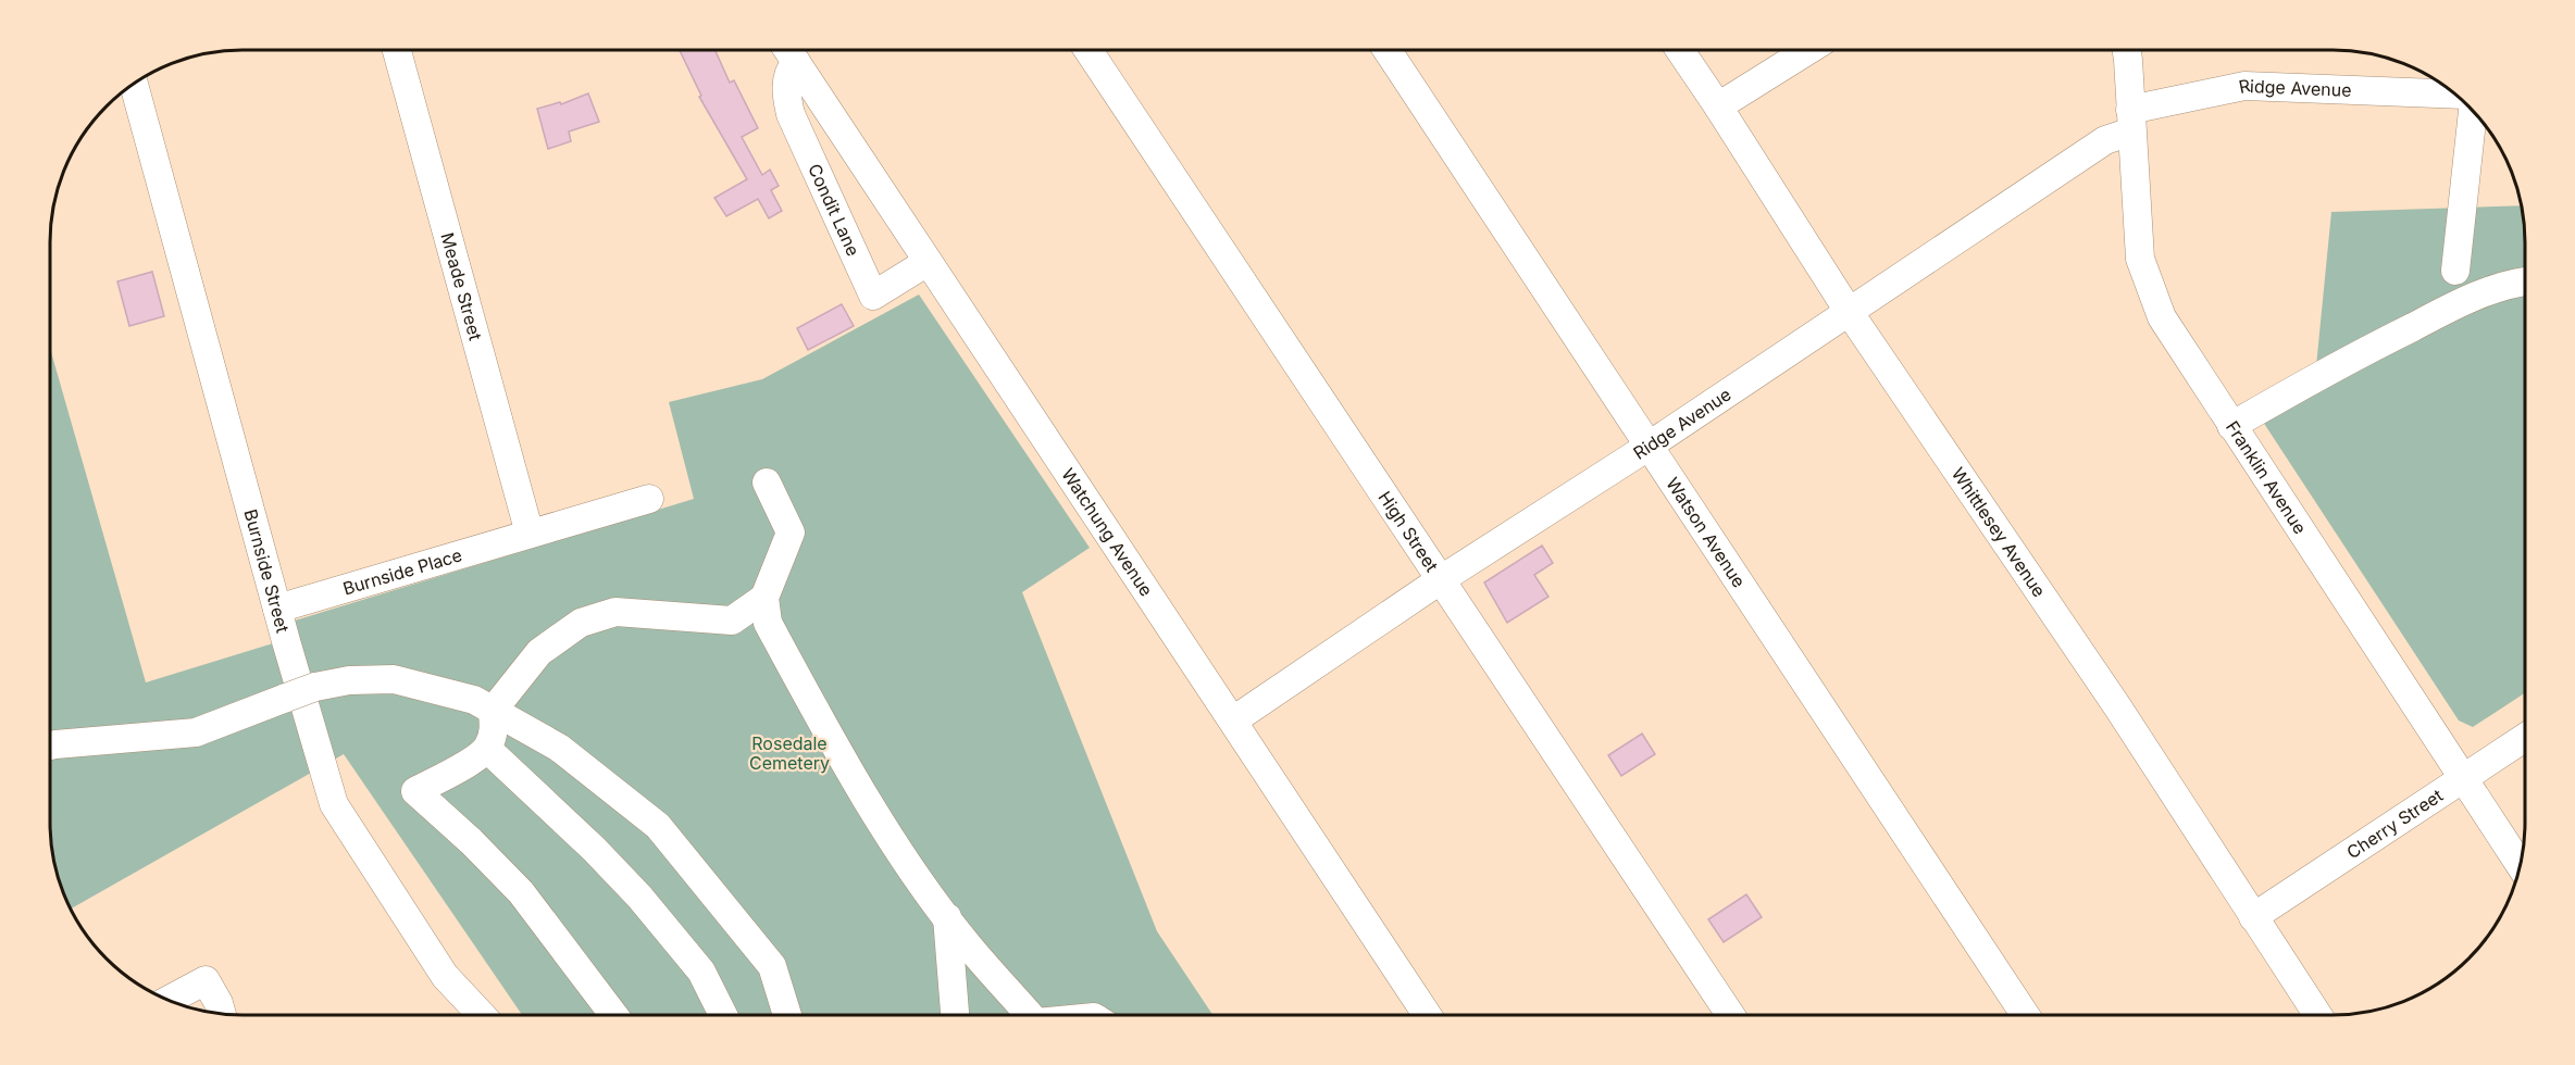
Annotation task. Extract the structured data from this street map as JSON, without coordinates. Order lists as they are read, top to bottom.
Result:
{
  "streets": {
    "street": [
      "Ridge Avenue",
      "Condit Lane",
      "Meade Street",
      "Franklin Avenue",
      "Watchung Avenue",
      "Watson Avenue",
      "Whittlesey Avenue",
      "High Street",
      "Burnside Place",
      "Burnside Street",
      "Cherry Street"
    ]
  },
  "crossings": [
    ["Ridge Avenue", "Franklin Avenue"],
    ["Ridge Avenue", "Watchung Avenue"],
    ["Ridge Avenue", "Watson Avenue"],
    ["Ridge Avenue", "Whittlesey Avenue"],
    ["Ridge Avenue", "High Street"],
    ["Condit Lane", "Watchung Avenue"],
    ["Meade Street", "Burnside Place"],
    ["Franklin Avenue", "Cherry Street"],
    ["Whittlesey Avenue", "Cherry Street"],
    ["Burnside Place", "Burnside Street"]
  ],
  "parks": ["Rosedale Cemetery"]
}
